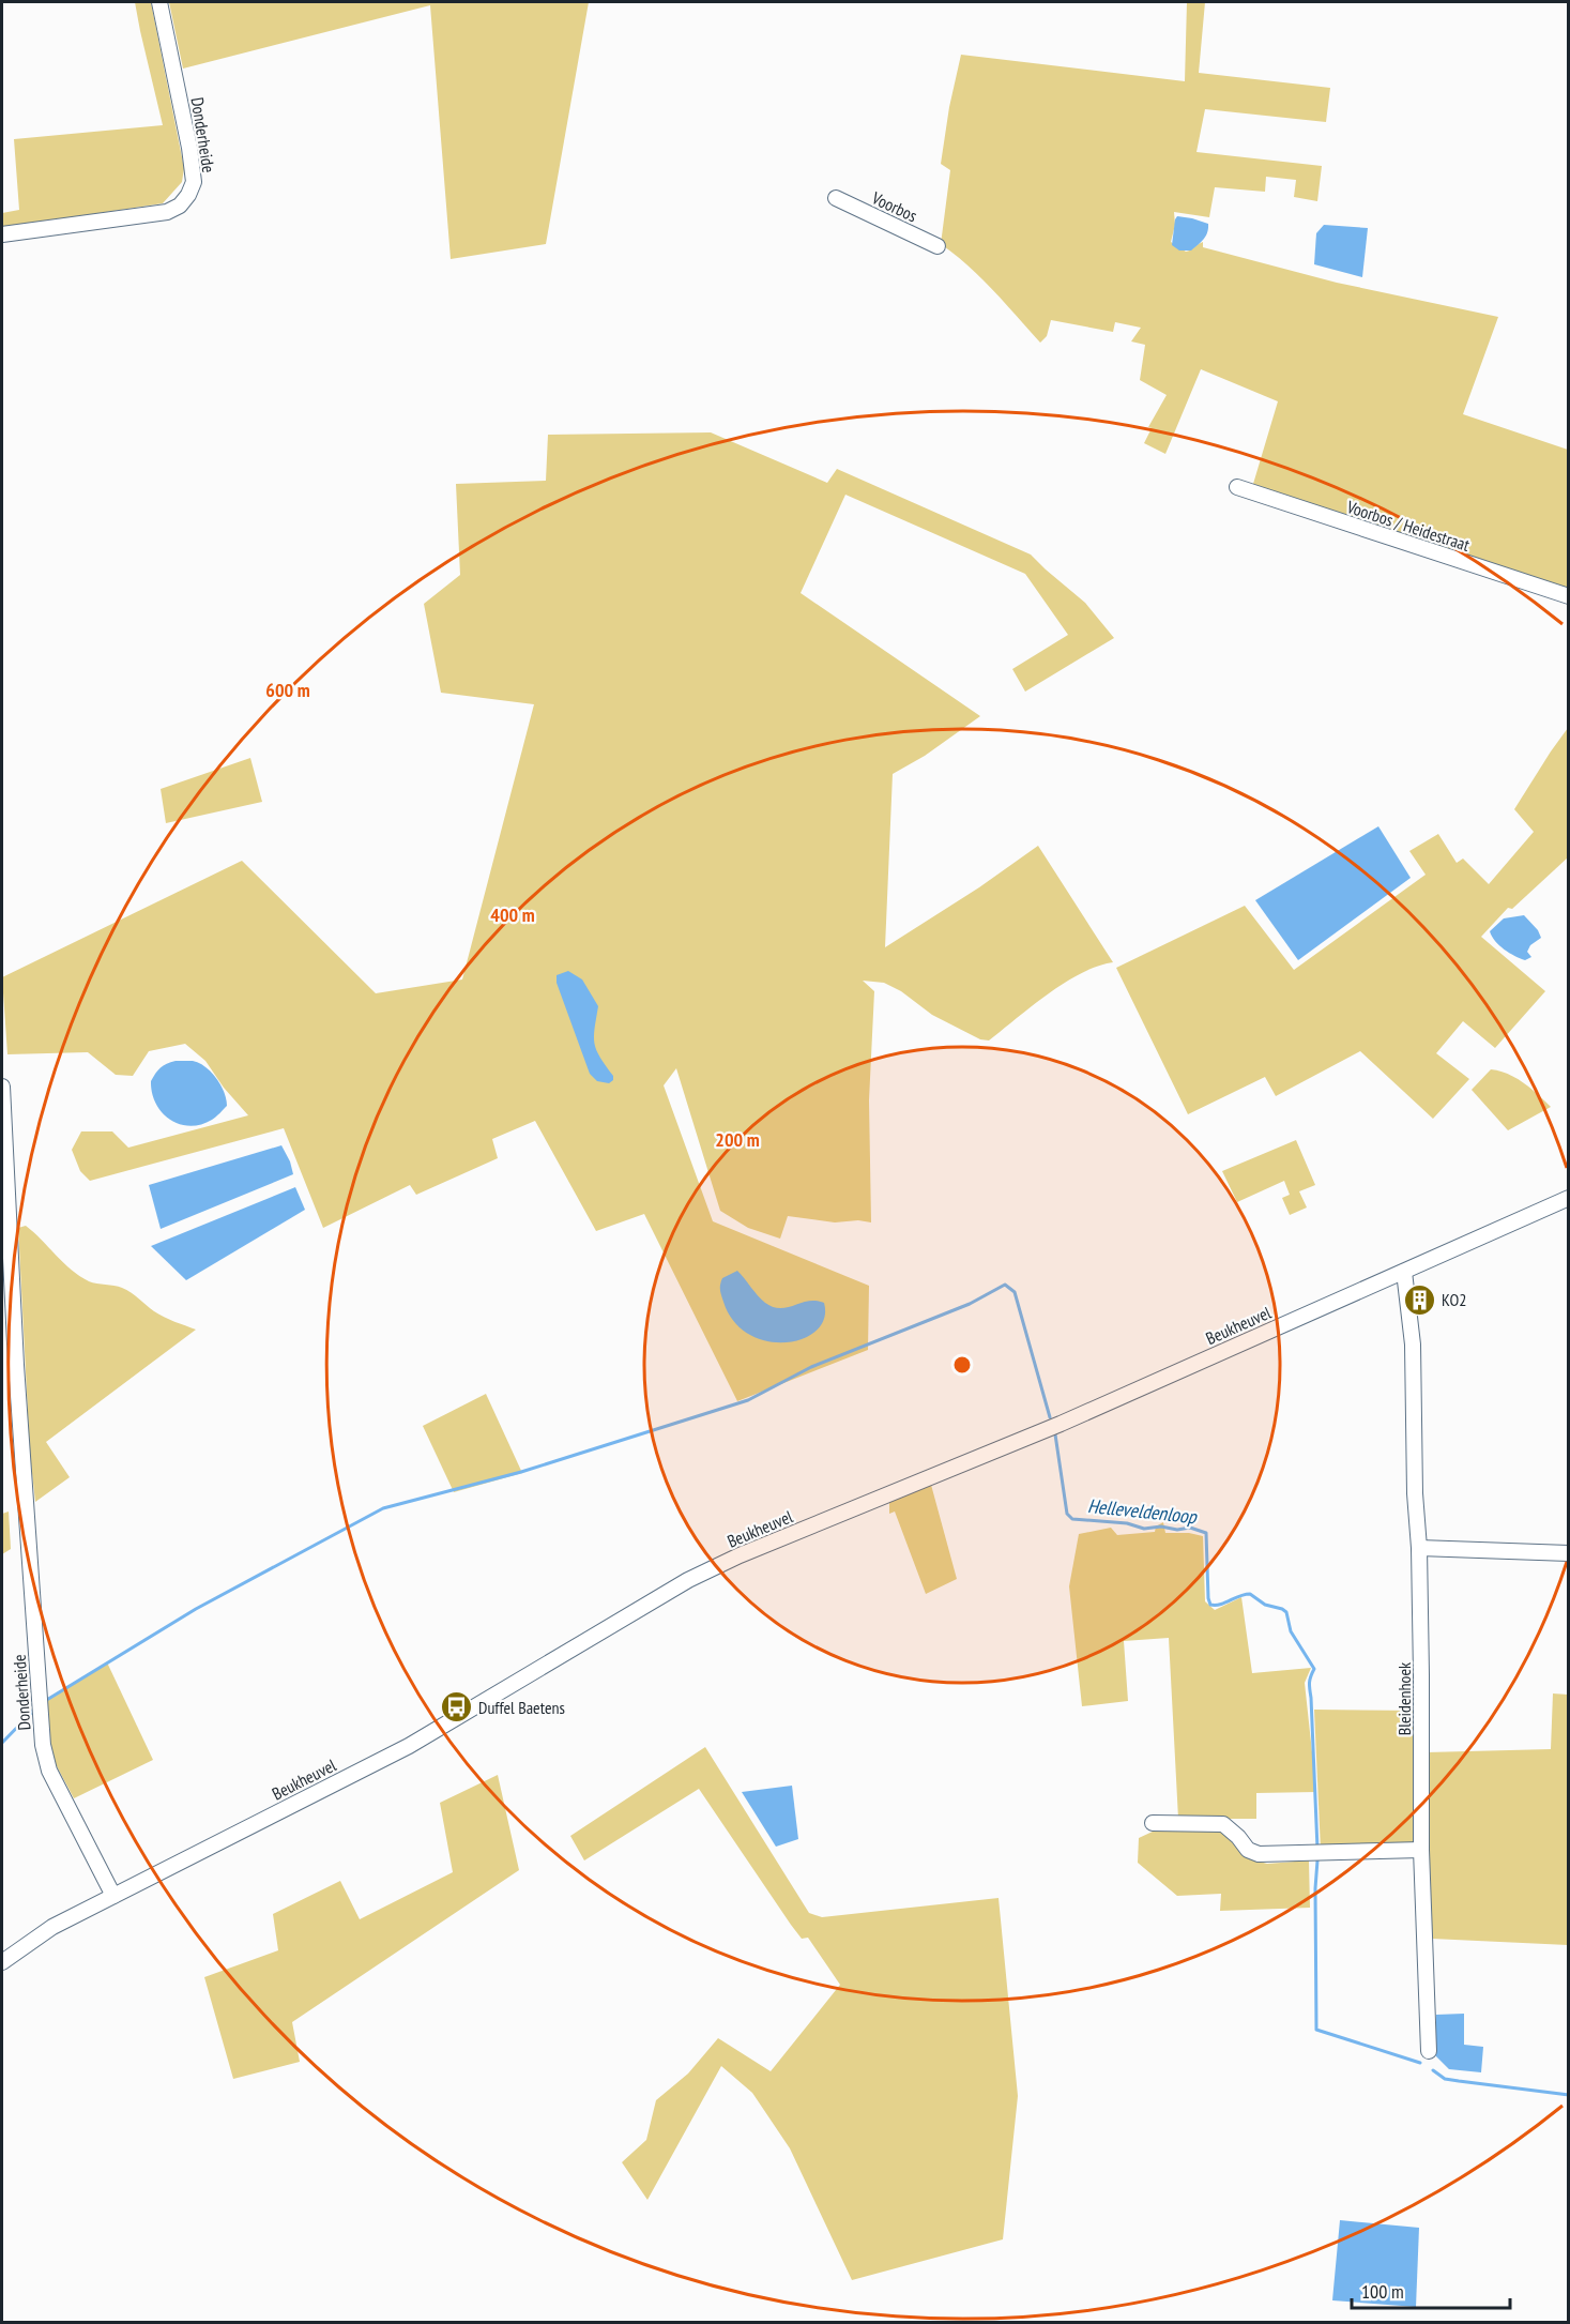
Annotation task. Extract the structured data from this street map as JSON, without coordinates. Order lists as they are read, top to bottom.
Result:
{
  "streets": {
    "street": [
      "Donderheide",
      "Voorbos",
      "Voorbos / Heidestraat",
      "Beukheuvel",
      "Bleidenhoek"
    ]
  },
  "crossings": [
    ["Donderheide", "Beukheuvel"],
    ["Beukheuvel", "Bleidenhoek"]
  ],
  "water": ["Helleveldenloop"],
  "places": {
    "building": ["KO2"],
    "bus stop": ["Duffel Baetens"]
  },
  "scale_bar": "100 m",
  "rings": ["600 m", "400 m", "200 m"]
}
